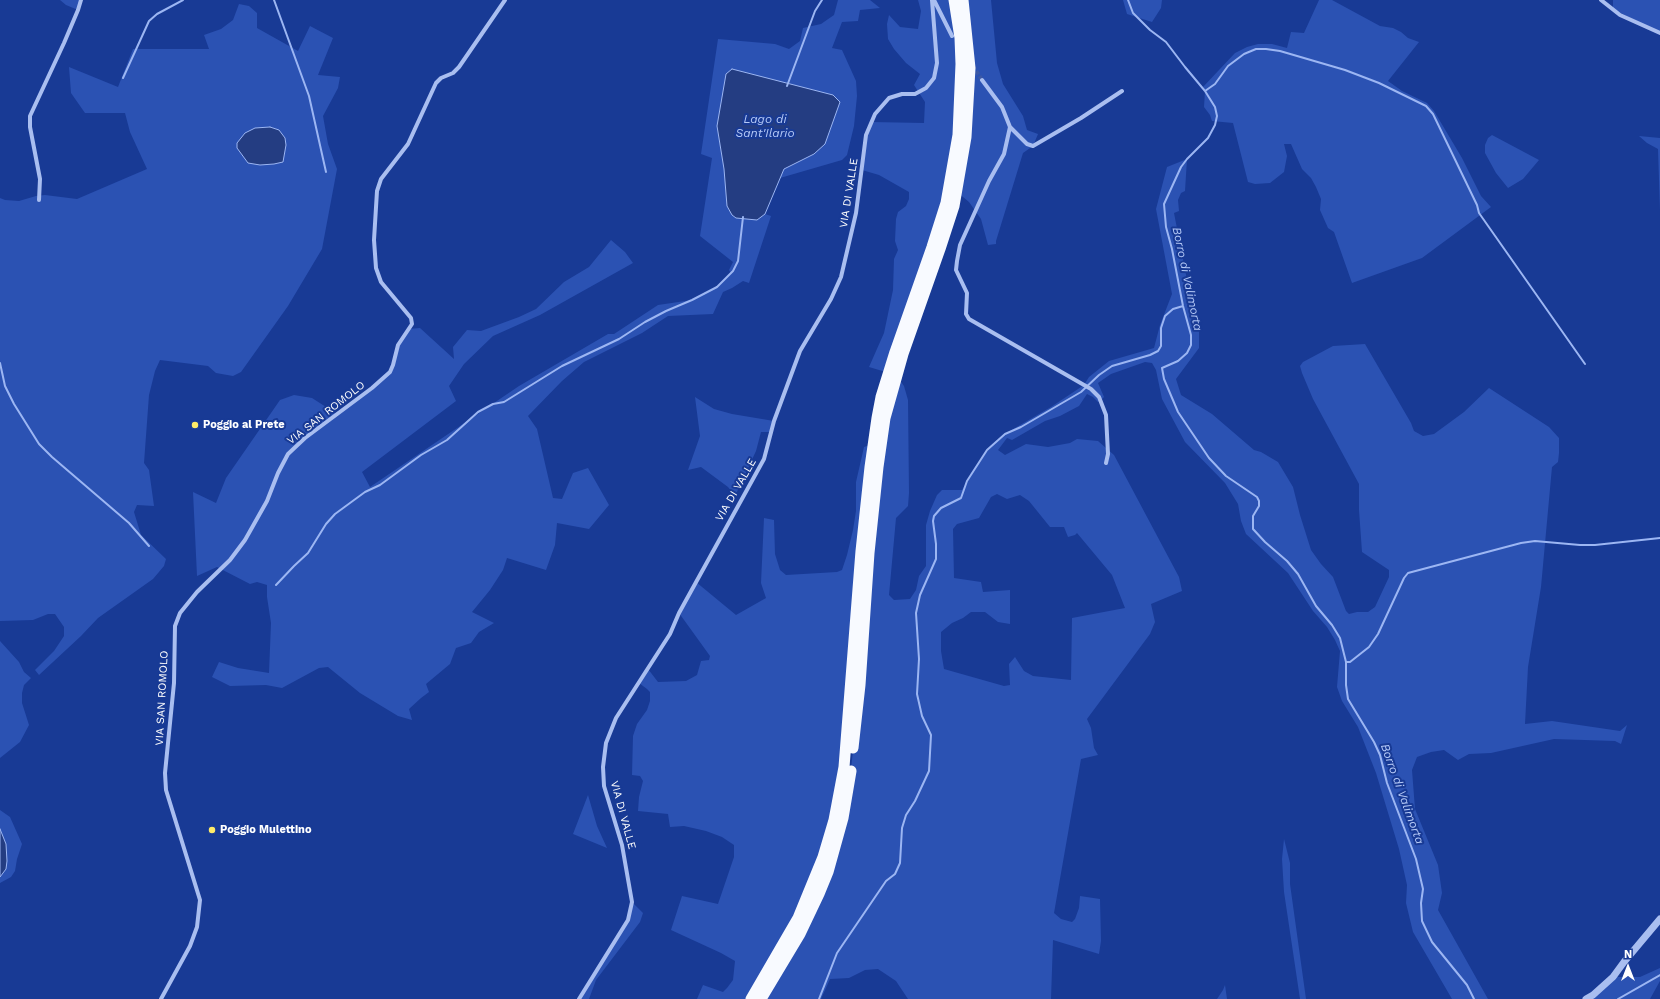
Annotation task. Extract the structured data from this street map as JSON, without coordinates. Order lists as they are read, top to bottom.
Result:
{
  "streets": {
    "street": ["VIA DI VALLE", "VIA SAN ROMOLO"]
  },
  "water": ["Lago di Sant'Ilario", "Borro di Valimorta"],
  "places": ["Poggio al Prete", "Poggio Mulettino"],
  "north": "top"
}
